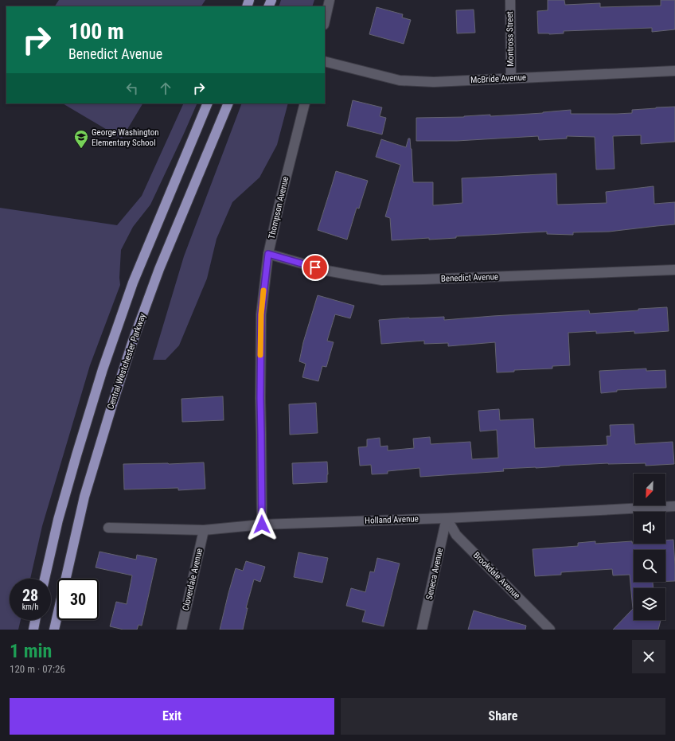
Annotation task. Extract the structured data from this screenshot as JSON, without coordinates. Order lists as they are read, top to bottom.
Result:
{
  "streets": {
    "main road": ["Central Westchester Parkway"],
    "street": [
      "Montross Street",
      "McBride Avenue",
      "Thompson Avenue",
      "Benedict Avenue",
      "Holland Avenue",
      "Seneca Avenue",
      "Brookdale Avenue",
      "Cloverdale Avenue"
    ]
  },
  "crossings": [
    ["Montross Street", "McBride Avenue"],
    ["Thompson Avenue", "Benedict Avenue"],
    ["Thompson Avenue", "Holland Avenue"],
    ["Holland Avenue", "Seneca Avenue"],
    ["Holland Avenue", "Brookdale Avenue"],
    ["Holland Avenue", "Cloverdale Avenue"],
    ["Seneca Avenue", "Brookdale Avenue"]
  ],
  "places": {
    "school or university": ["George Washington Elementary School"]
  },
  "north": "bottom left",
  "page": {
    "turn": ["100 m", "Benedict Avenue"],
    "speed": "28 km/h",
    "limit": "30",
    "heading": ["1 min", "120 m · 07:26"],
    "buttons": ["Exit", "Share"]
  }
}
